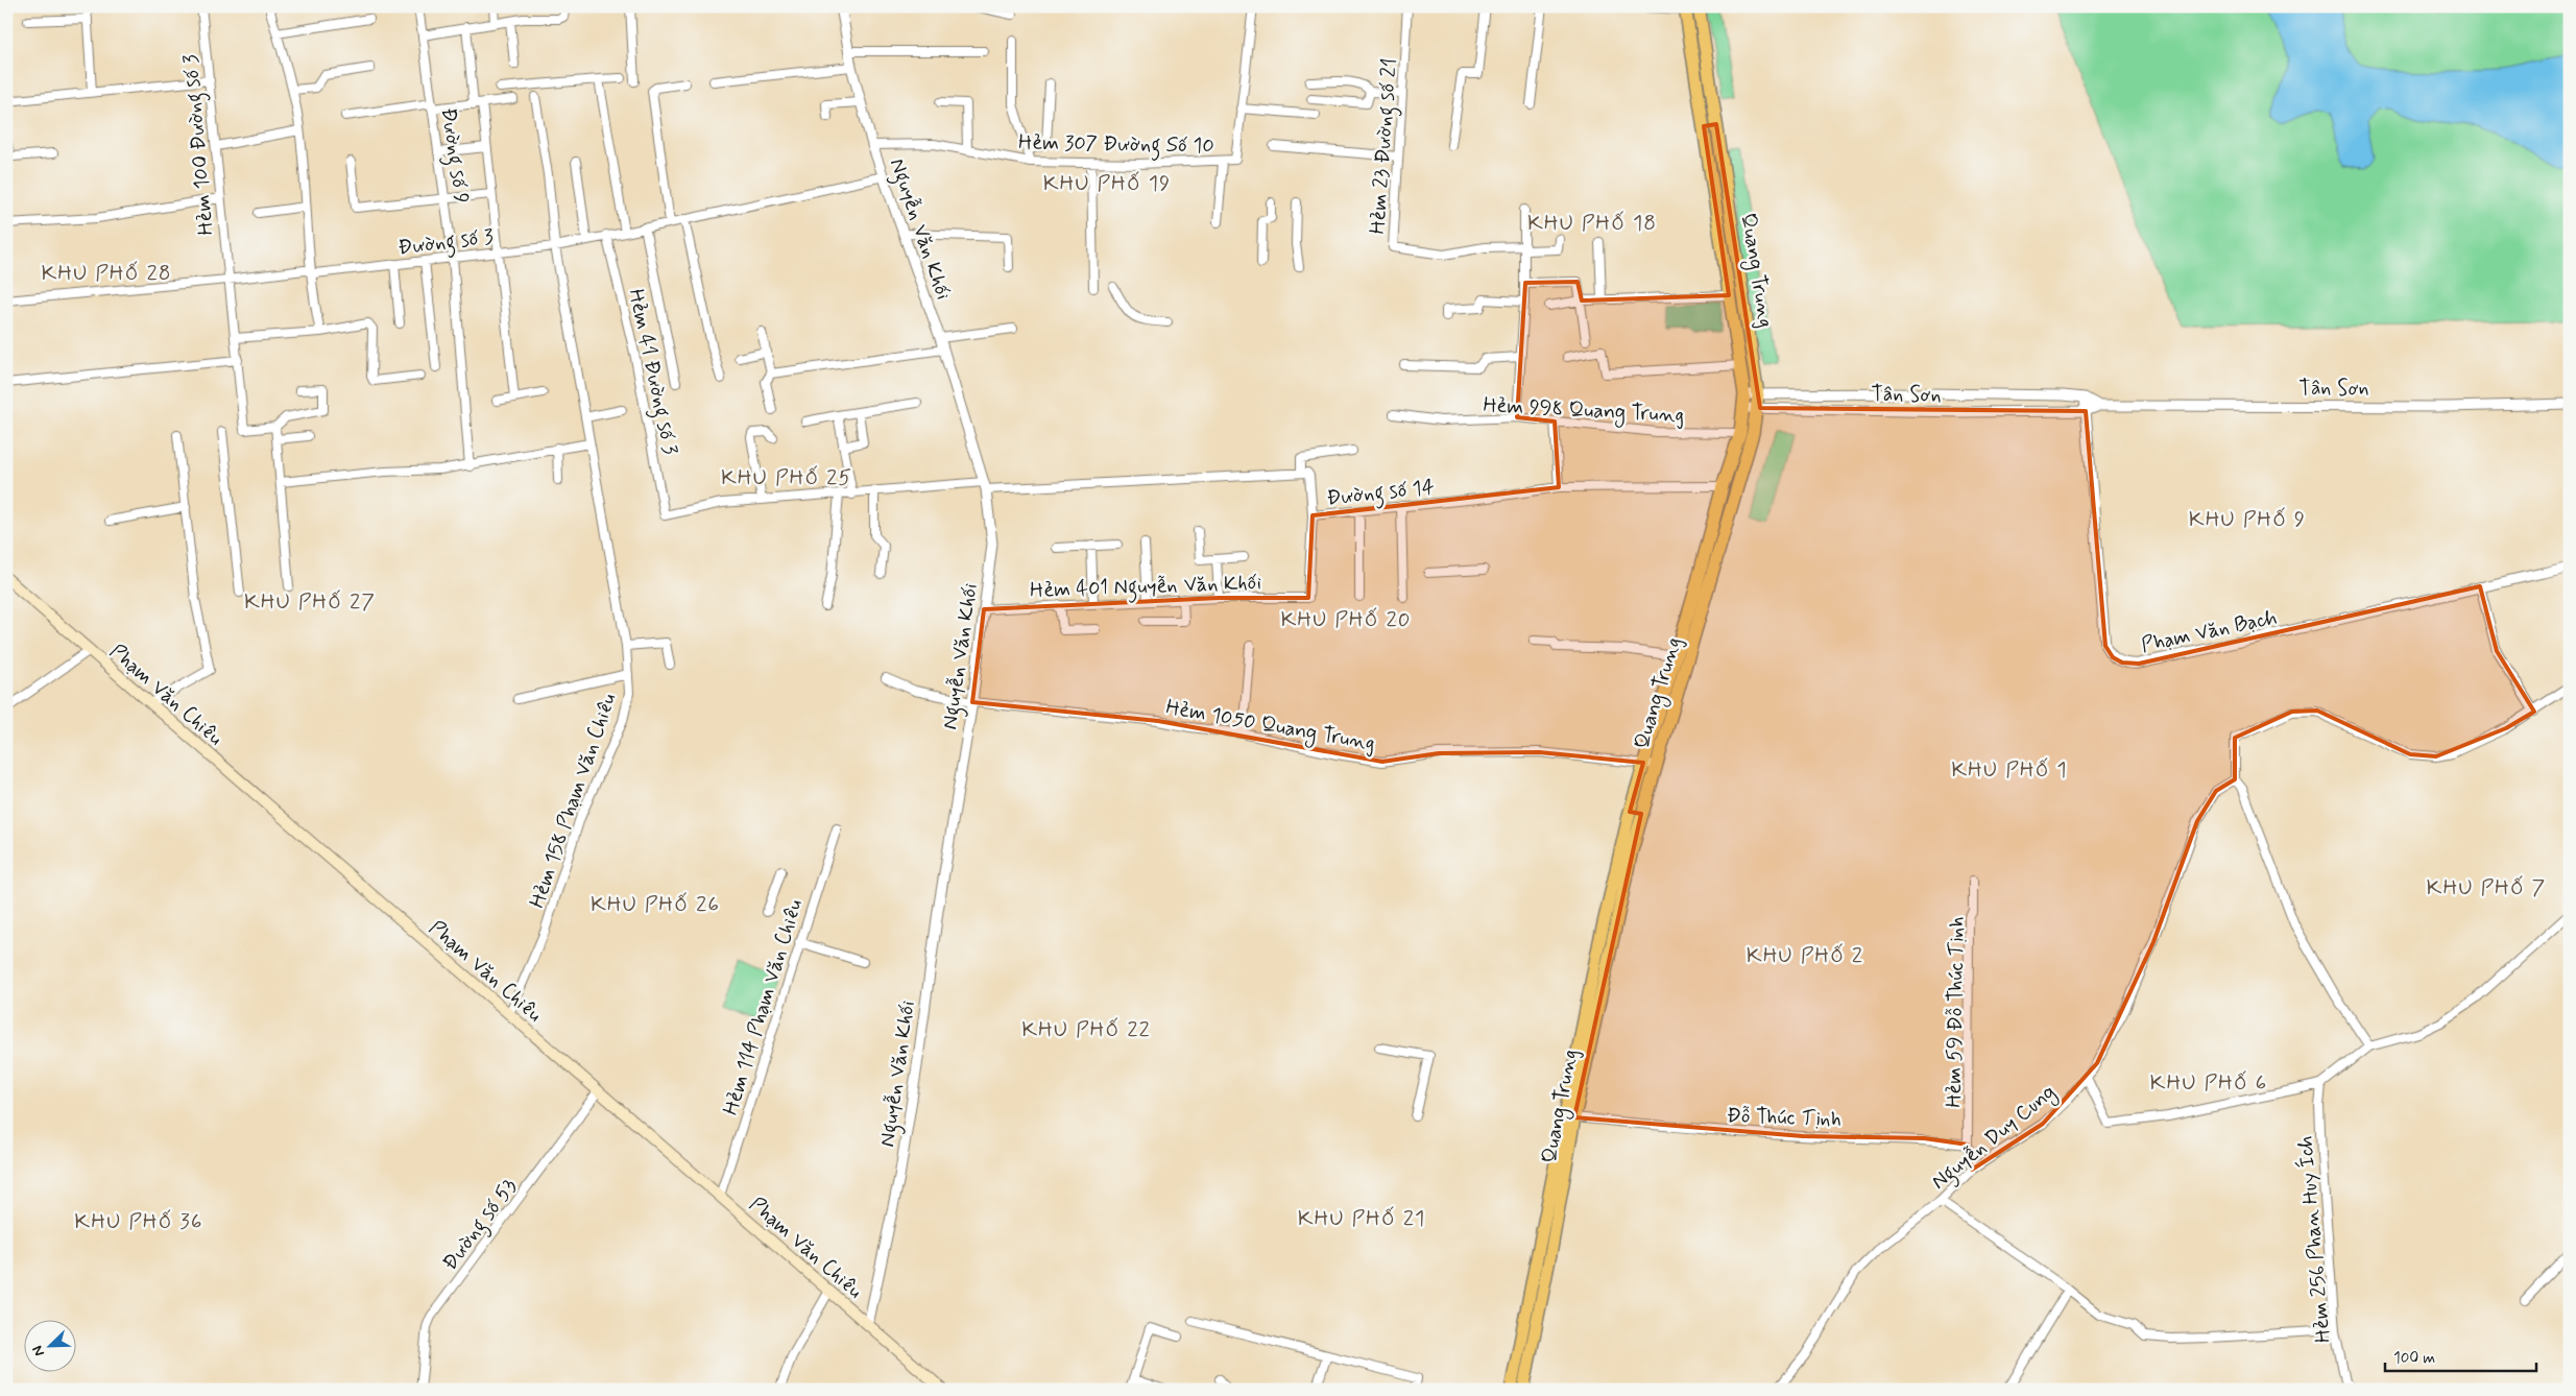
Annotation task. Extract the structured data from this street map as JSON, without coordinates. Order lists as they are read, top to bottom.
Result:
{
  "streets": {
    "main road": ["Quang Trung", "Phạm Văn Chiêu"],
    "street": [
      "Hẻm 307 Đường Số 10",
      "Hẻm 100 Đường số 3",
      "Hẻm 23 Đường số 21",
      "Đường số 9",
      "Nguyễn Văn Khối",
      "Đường số 3",
      "Hẻm 41 Đường số 3",
      "Tân Sơn",
      "Hẻm 998 Quang Trung",
      "Đường số 14",
      "Hẻm 401 Nguyễn Văn Khối",
      "Phạm Văn Bạch",
      "Hẻm 1050 Quang Trung",
      "Hẻm 158 Phạm Văn Chiêu",
      "Hẻm 114 Phạm Văn Chiêu",
      "Hẻm 59 Đỗ Thúc Tịnh",
      "Đỗ Thúc Tịnh",
      "Nguyễn Duy Cung",
      "Đường số 53",
      "Hẻm 256 Phan Huy Ích"
    ]
  },
  "crossings": [
    ["Hẻm 307 Đường Số 10", "Nguyễn Văn Khối"],
    ["Hẻm 100 Đường số 3", "Đường số 3"],
    ["Đường số 9", "Đường số 3"],
    ["Nguyễn Văn Khối", "Đường số 3"],
    ["Nguyễn Văn Khối", "Đường số 14"],
    ["Nguyễn Văn Khối", "Hẻm 401 Nguyễn Văn Khối"],
    ["Nguyễn Văn Khối", "Phạm Văn Chiêu"],
    ["Nguyễn Văn Khối", "Hẻm 1050 Quang Trung"],
    ["Đường số 3", "Hẻm 41 Đường số 3"],
    ["Đường số 3", "Hẻm 158 Phạm Văn Chiêu"],
    ["Quang Trung", "Tân Sơn"],
    ["Quang Trung", "Hẻm 998 Quang Trung"],
    ["Quang Trung", "Đường số 14"],
    ["Quang Trung", "Hẻm 1050 Quang Trung"],
    ["Quang Trung", "Đỗ Thúc Tịnh"],
    ["Hẻm 41 Đường số 3", "Đường số 14"],
    ["Tân Sơn", "Phạm Văn Bạch"],
    ["Đường số 14", "Hẻm 401 Nguyễn Văn Khối"],
    ["Phạm Văn Chiêu", "Hẻm 158 Phạm Văn Chiêu"],
    ["Phạm Văn Chiêu", "Hẻm 114 Phạm Văn Chiêu"],
    ["Phạm Văn Chiêu", "Đường số 53"],
    ["Hẻm 59 Đỗ Thúc Tịnh", "Đỗ Thúc Tịnh"]
  ],
  "districts": [
    "KHU PHỐ 19",
    "KHU PHỐ 18",
    "KHU PHỐ 28",
    "KHU PHỐ 25",
    "KHU PHỐ 9",
    "KHU PHỐ 27",
    "KHU PHỐ 20",
    "KHU PHỐ 1",
    "KHU PHỐ 7",
    "KHU PHỐ 26",
    "KHU PHỐ 2",
    "KHU PHỐ 22",
    "KHU PHỐ 6",
    "KHU PHỐ 21",
    "KHU PHỐ 36"
  ],
  "scale_bar": "100 m",
  "north": "bottom left"
}
